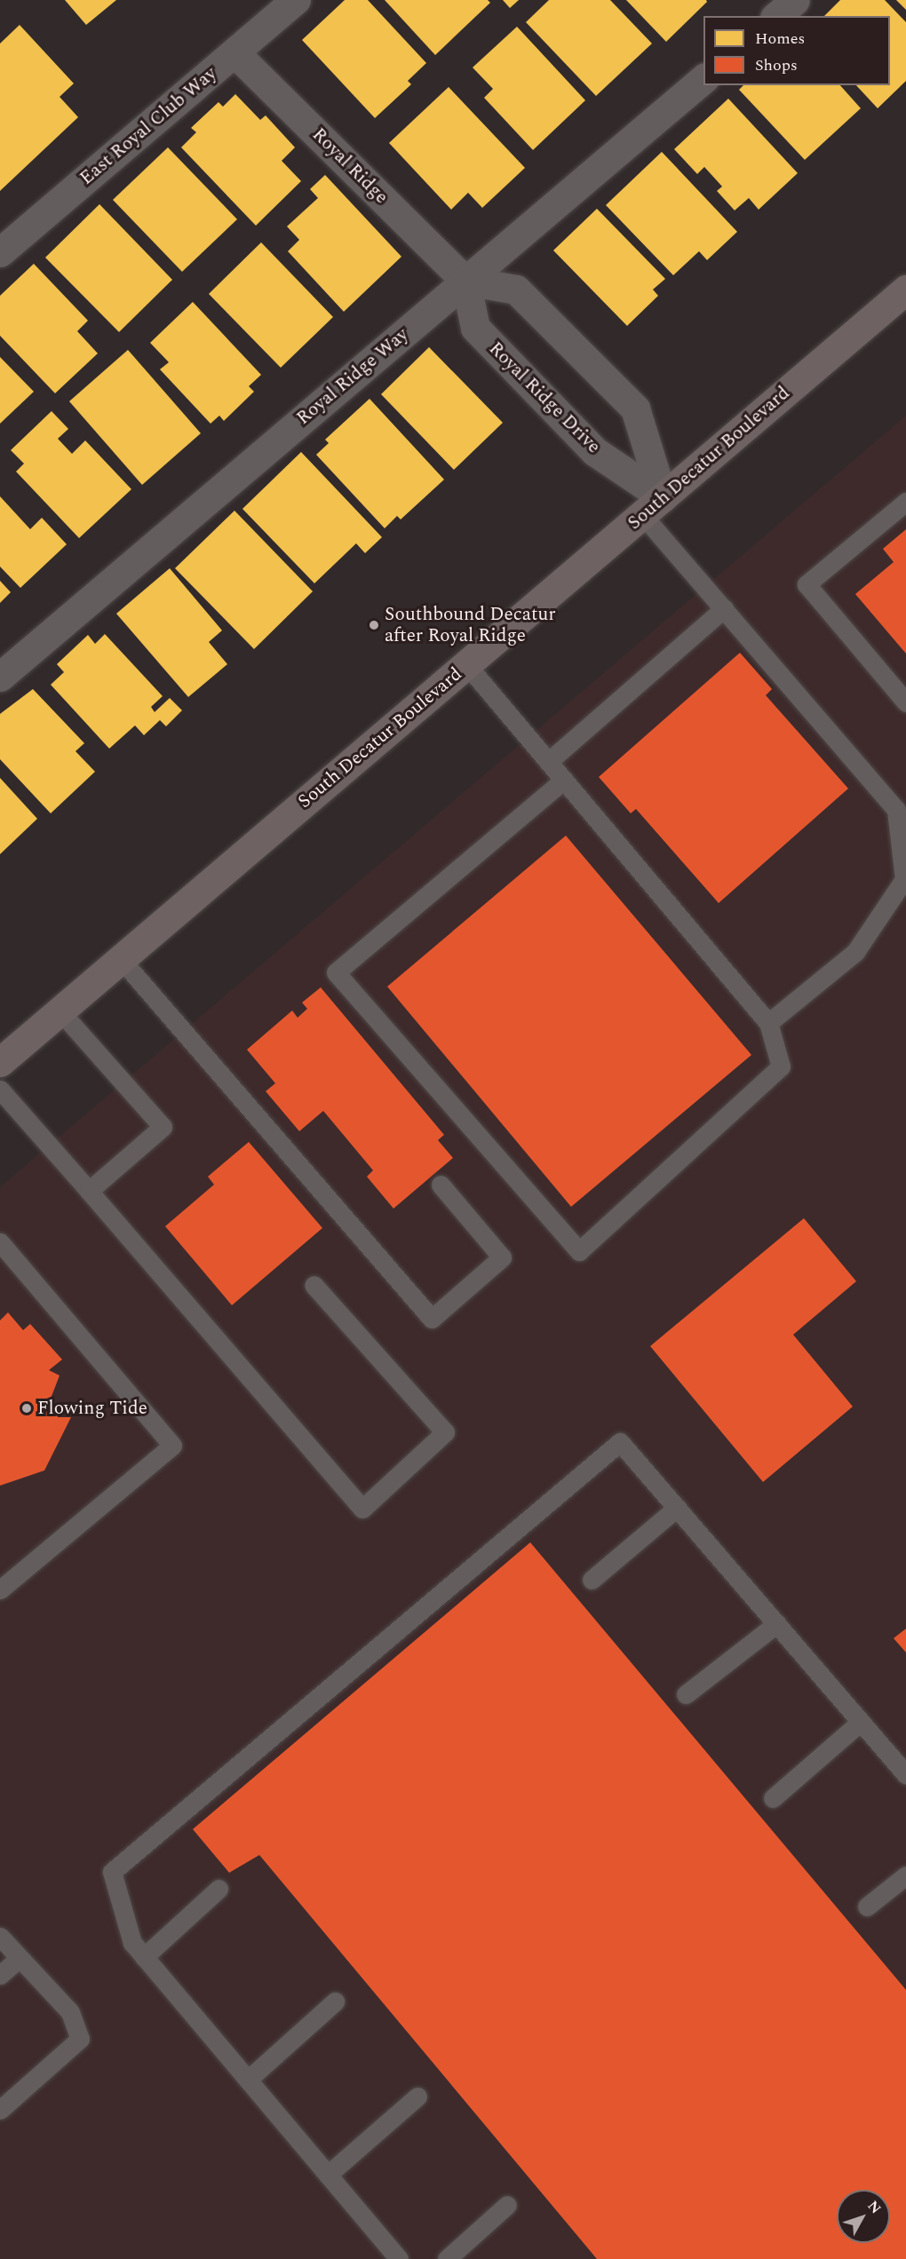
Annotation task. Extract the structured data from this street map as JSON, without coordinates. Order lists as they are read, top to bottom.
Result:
{
  "streets": {
    "main road": ["South Decatur Boulevard"],
    "street": [
      "East Royal Club Way",
      "Royal Ridge",
      "Royal Ridge Way",
      "Royal Ridge Drive"
    ]
  },
  "crossings": [
    ["East Royal Club Way", "Royal Ridge"],
    ["Royal Ridge", "Royal Ridge Way"],
    ["Royal Ridge", "Royal Ridge Drive"],
    ["Royal Ridge Way", "Royal Ridge Drive"],
    ["Royal Ridge Drive", "South Decatur Boulevard"]
  ],
  "places": ["Southbound Decatur after Royal Ridge", "Flowing Tide"],
  "legend": ["Homes", "Shops"],
  "north": "top right"
}
